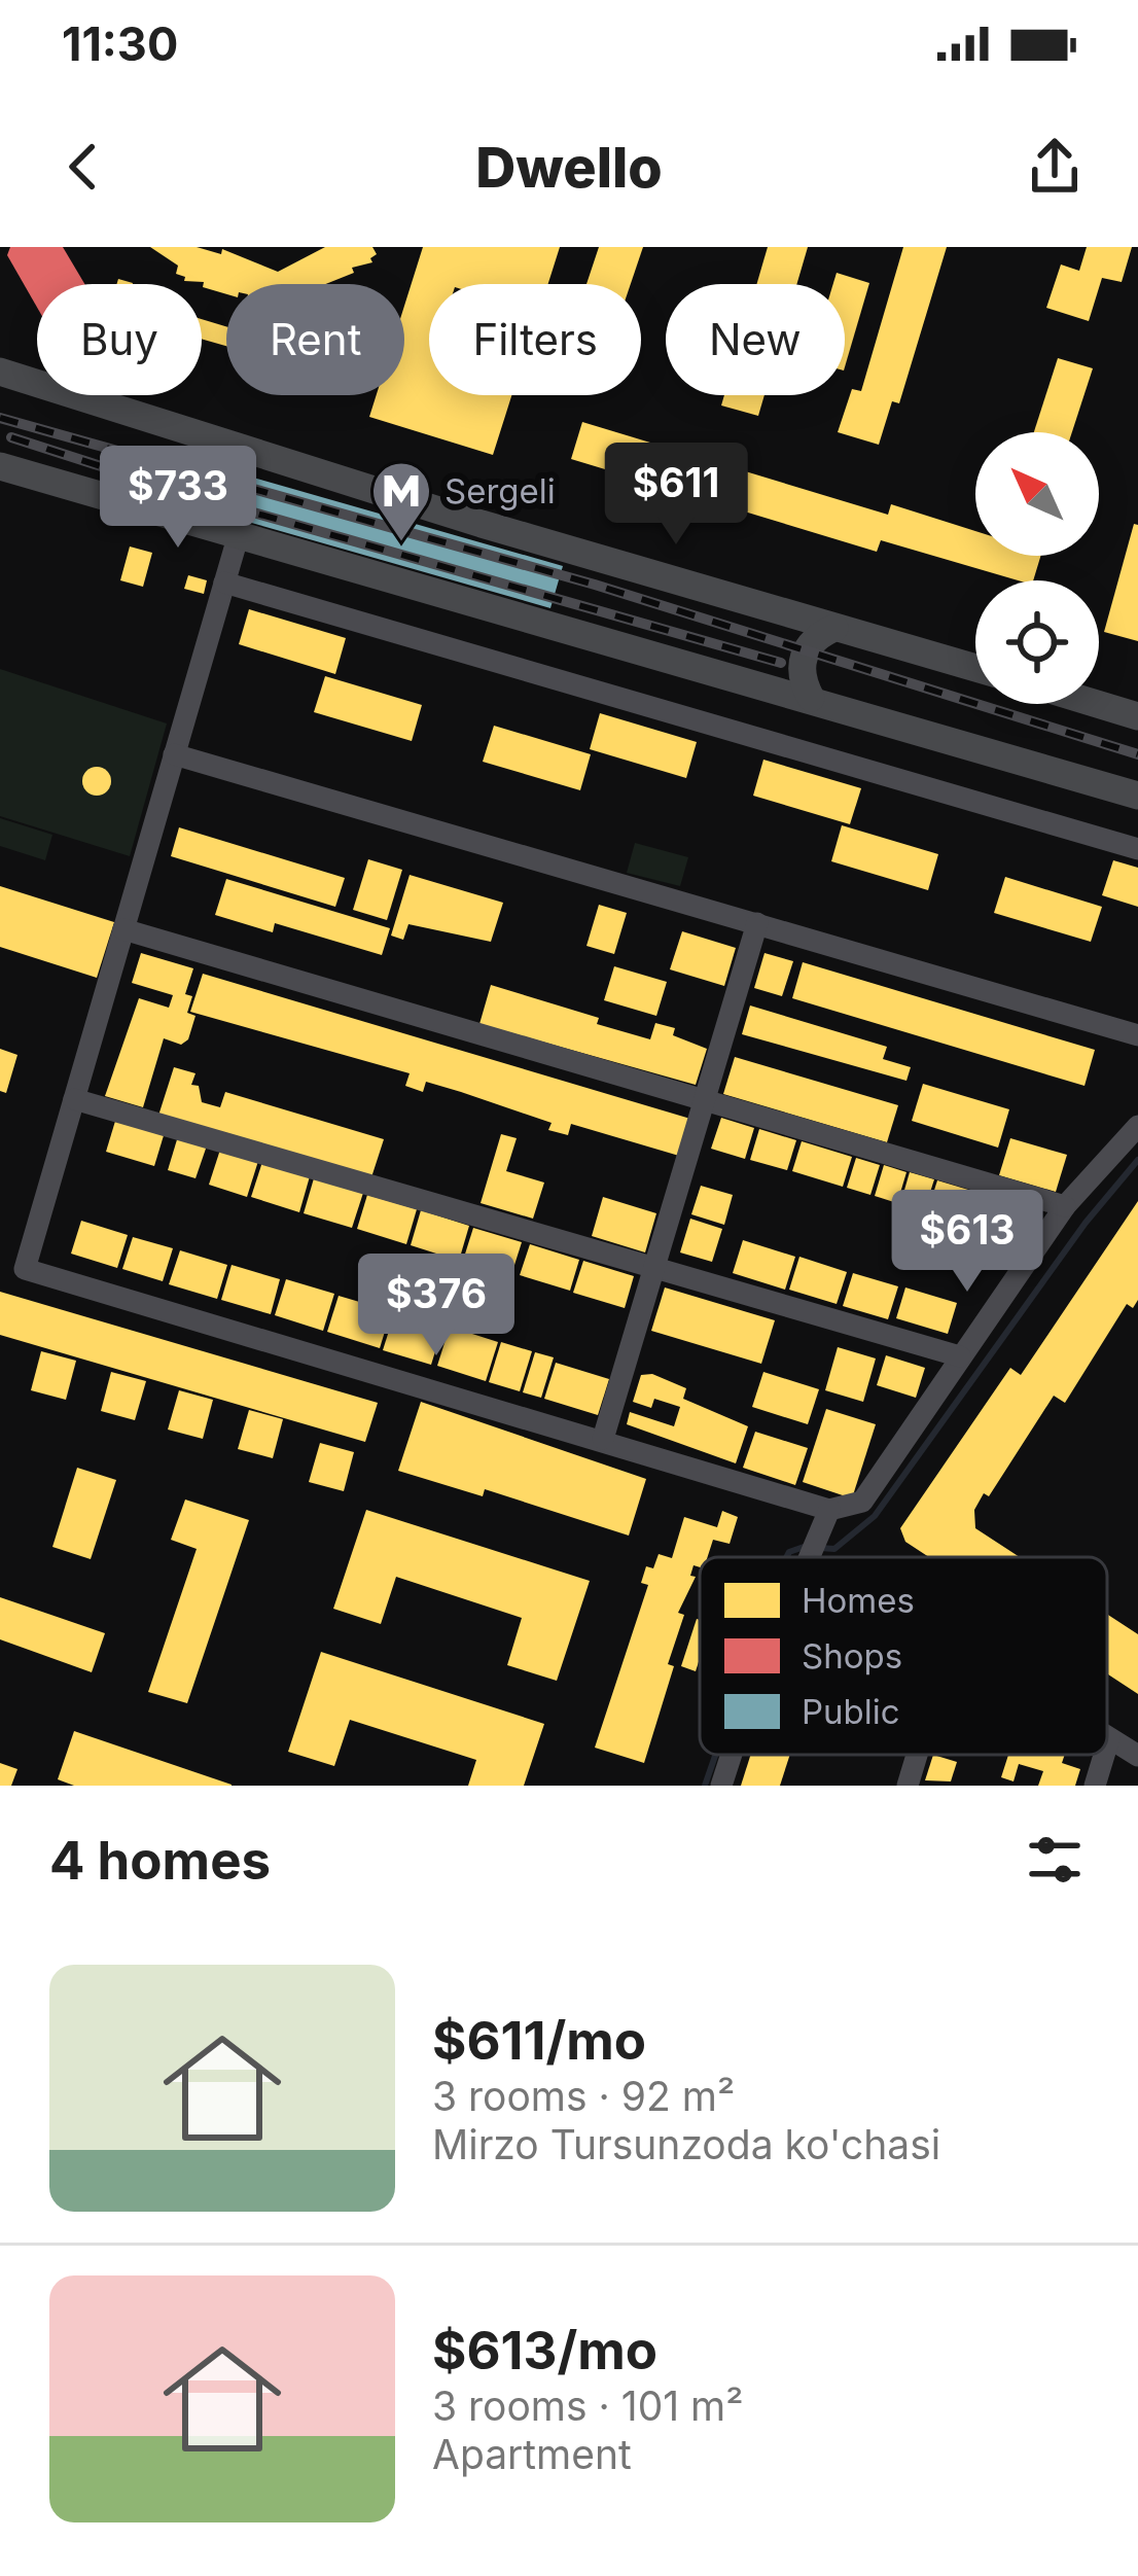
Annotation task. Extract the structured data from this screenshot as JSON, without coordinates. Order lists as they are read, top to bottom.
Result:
{
  "places": {
    "metro station": ["Sergeli"]
  },
  "legend": ["Homes", "Shops", "Public"],
  "north": "top left",
  "page": {
    "status": "11:30",
    "header": "Dwello",
    "chip": [
      "Buy",
      "Rent",
      "Filters",
      "New"
    ],
    "price": [
      "$611",
      "$733",
      "$613",
      "$376"
    ],
    "heading": "4 homes",
    "list": [
      {
        "name": "$611/mo",
        "note": "3 rooms · 92 m² · Mirzo Tursunzoda ko'chasi"
      },
      {
        "name": "$613/mo",
        "note": "3 rooms · 101 m² · Apartment"
      }
    ]
  }
}
